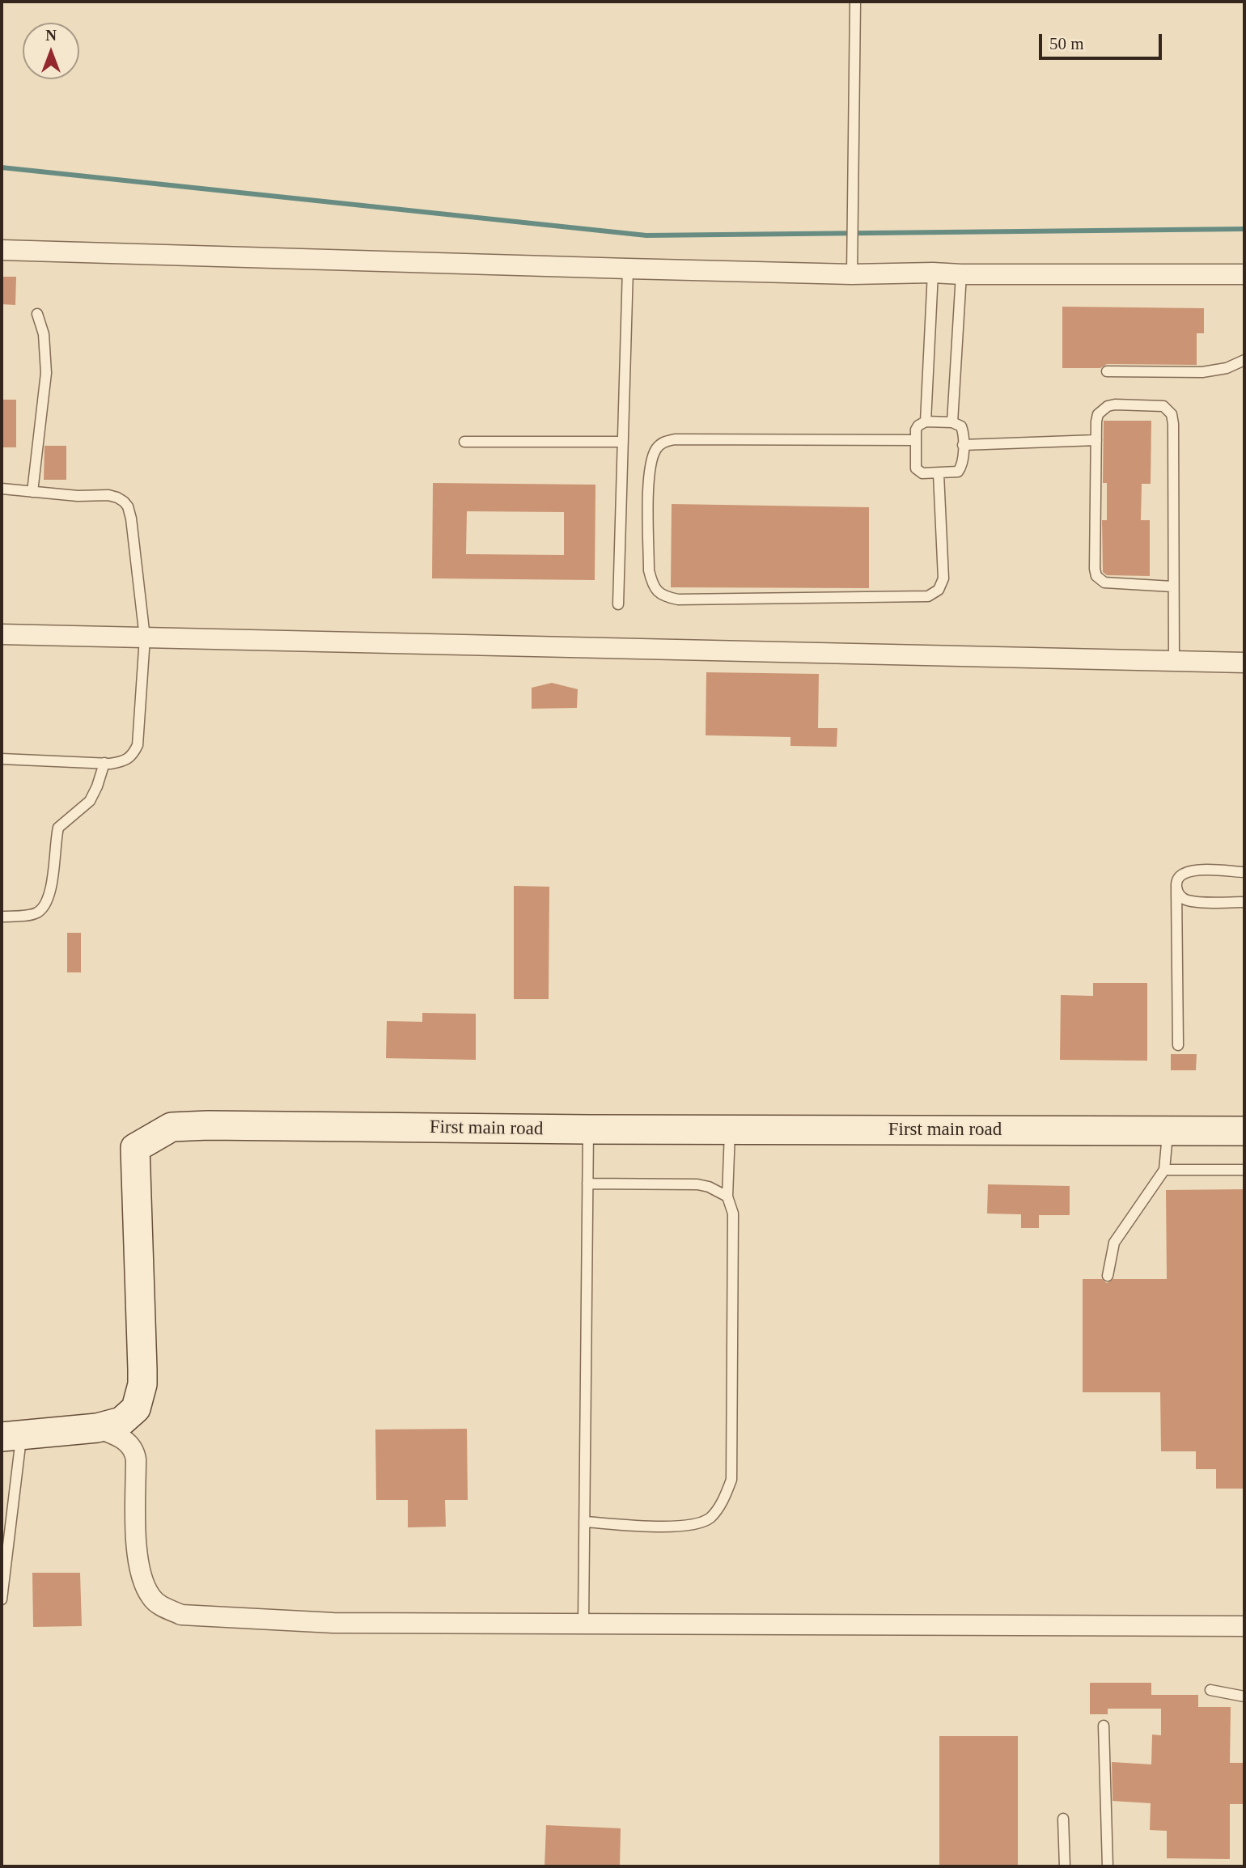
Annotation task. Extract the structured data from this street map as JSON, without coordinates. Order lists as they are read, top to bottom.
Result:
{
  "streets": {
    "street": ["First main road"]
  },
  "scale_bar": "50 m",
  "north": "top"
}
